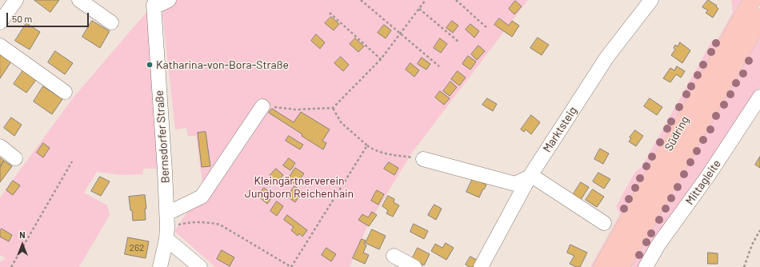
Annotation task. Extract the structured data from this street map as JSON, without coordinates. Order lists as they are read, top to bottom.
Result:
{
  "streets": {
    "main road": ["Südring"],
    "street": ["Marktsteig", "Bernsdorfer Straße", "Mittagleite"]
  },
  "parks": ["Kleingärtnerverein Jungborn Reichenhain"],
  "places": ["Katharina-von-Bora-Straße"],
  "house_numbers": ["262"],
  "scale_bar": "50 m",
  "north": "top"
}
